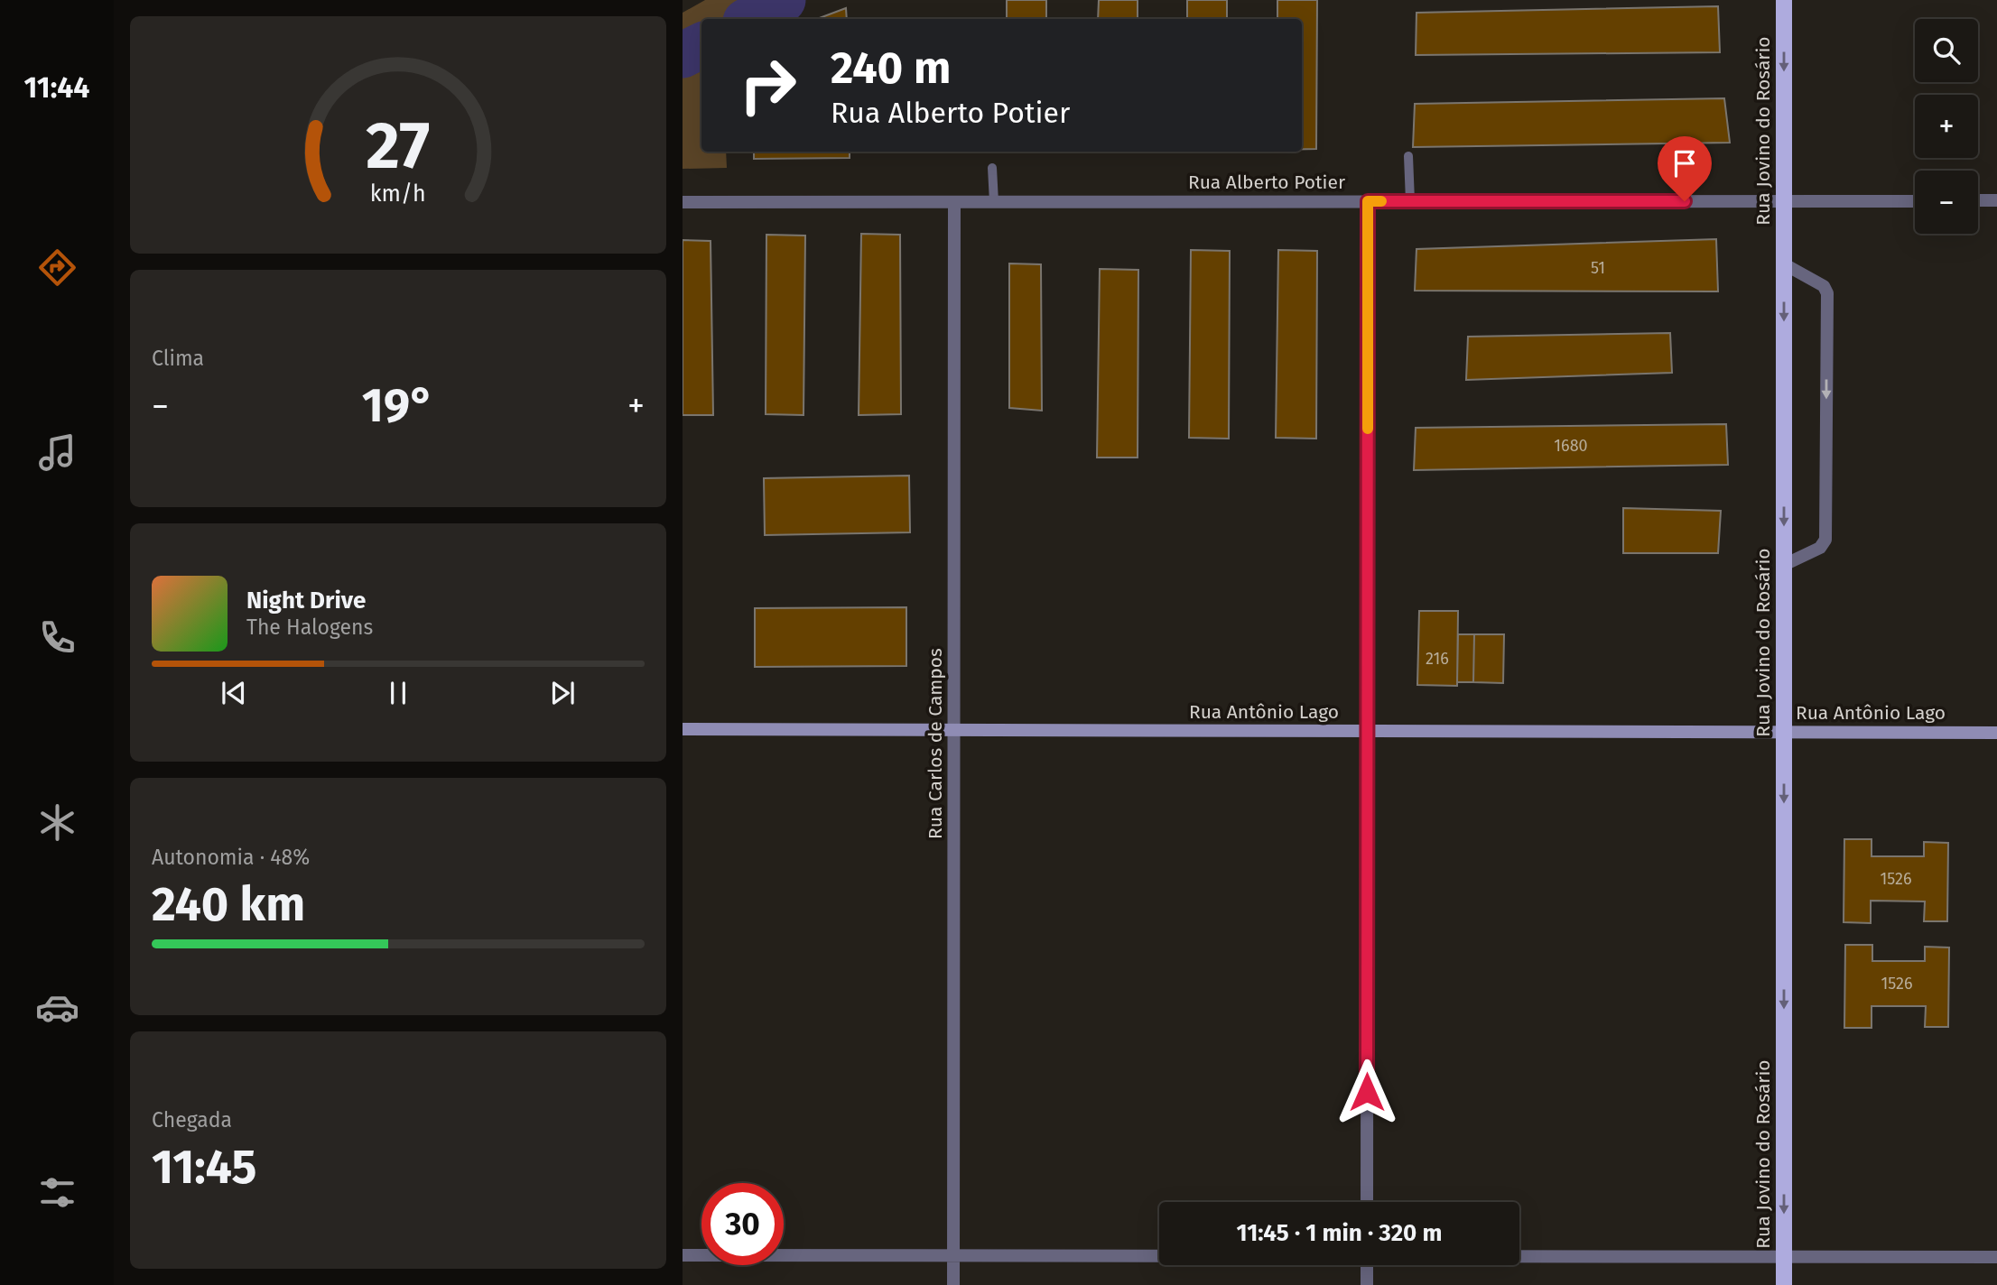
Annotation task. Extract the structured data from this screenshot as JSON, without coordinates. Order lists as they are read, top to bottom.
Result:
{
  "streets": {
    "main road": ["Rua Jovino do Rosário"],
    "street": ["Rua Alberto Potier", "Rua Antônio Lago", "Rua Carlos de Campos"]
  },
  "crossings": [
    ["Rua Jovino do Rosário", "Rua Alberto Potier"],
    ["Rua Jovino do Rosário", "Rua Antônio Lago"],
    ["Rua Alberto Potier", "Rua Carlos de Campos"],
    ["Rua Antônio Lago", "Rua Carlos de Campos"]
  ],
  "one_way": ["Rua Jovino do Rosário"],
  "house_numbers": [
    "51",
    "1680",
    "216",
    "1526",
    "1526"
  ],
  "page": {
    "tabs": "11:44",
    "map_buttons": ["+", "−"],
    "turn": ["240 m", "Rua Alberto Potier"],
    "tile": [
      "Clima",
      ["Autonomia · 48%", "240 km"],
      ["Chegada", "11:45"]
    ],
    "heat": ["−", "19°", "+"],
    "song": ["Night Drive", "The Halogens"],
    "limit": "30",
    "trip": "11:45 · 1 min · 320 m",
    "gauge": ["27", "km/h"]
  }
}
